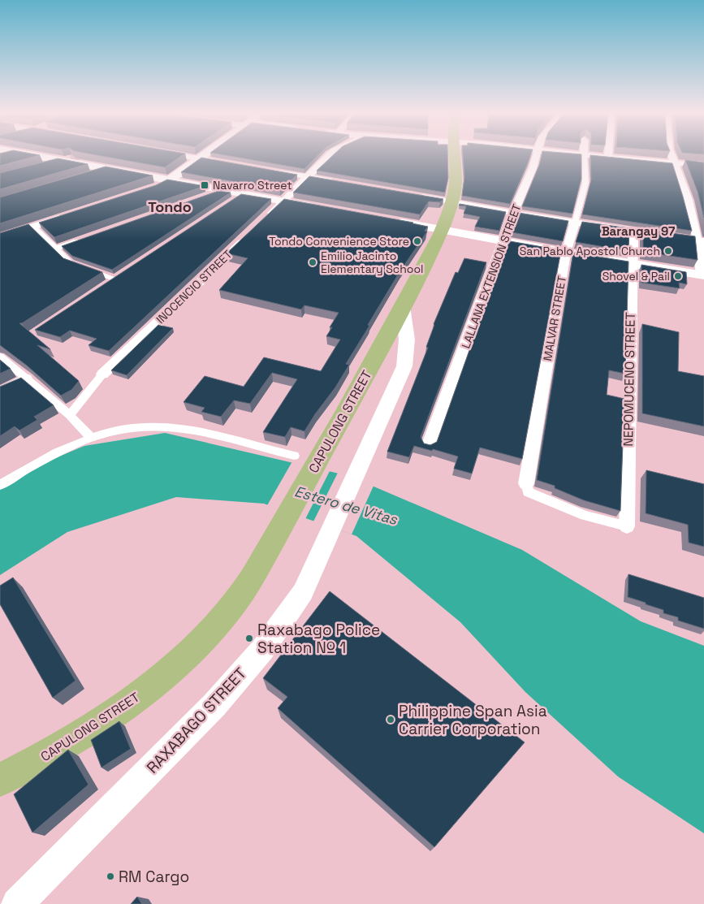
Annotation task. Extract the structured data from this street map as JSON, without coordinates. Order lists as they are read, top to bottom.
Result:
{
  "streets": {
    "main road": ["CAPULONG STREET"],
    "street": [
      "LALLANA EXTENSION STREET",
      "INOCENCIO STREET",
      "MALVAR STREET",
      "NEPOMUCENO STREET",
      "RAXABAGO STREET"
    ]
  },
  "crossings": [
    ["CAPULONG STREET", "RAXABAGO STREET"]
  ],
  "districts": ["Tondo", "Barangay 97"],
  "water": ["Estero de Vitas"],
  "places": {
    "transit": ["Navarro Street"],
    "other": [
      "Tondo Convenience Store",
      "San Pablo Apostol Church",
      "Emilio Jacinto Elementary School",
      "Shovel & Pail",
      "Raxabago Police Station № 1",
      "Philippine Span Asia Carrier Corporation",
      "RM Cargo"
    ]
  }
}
